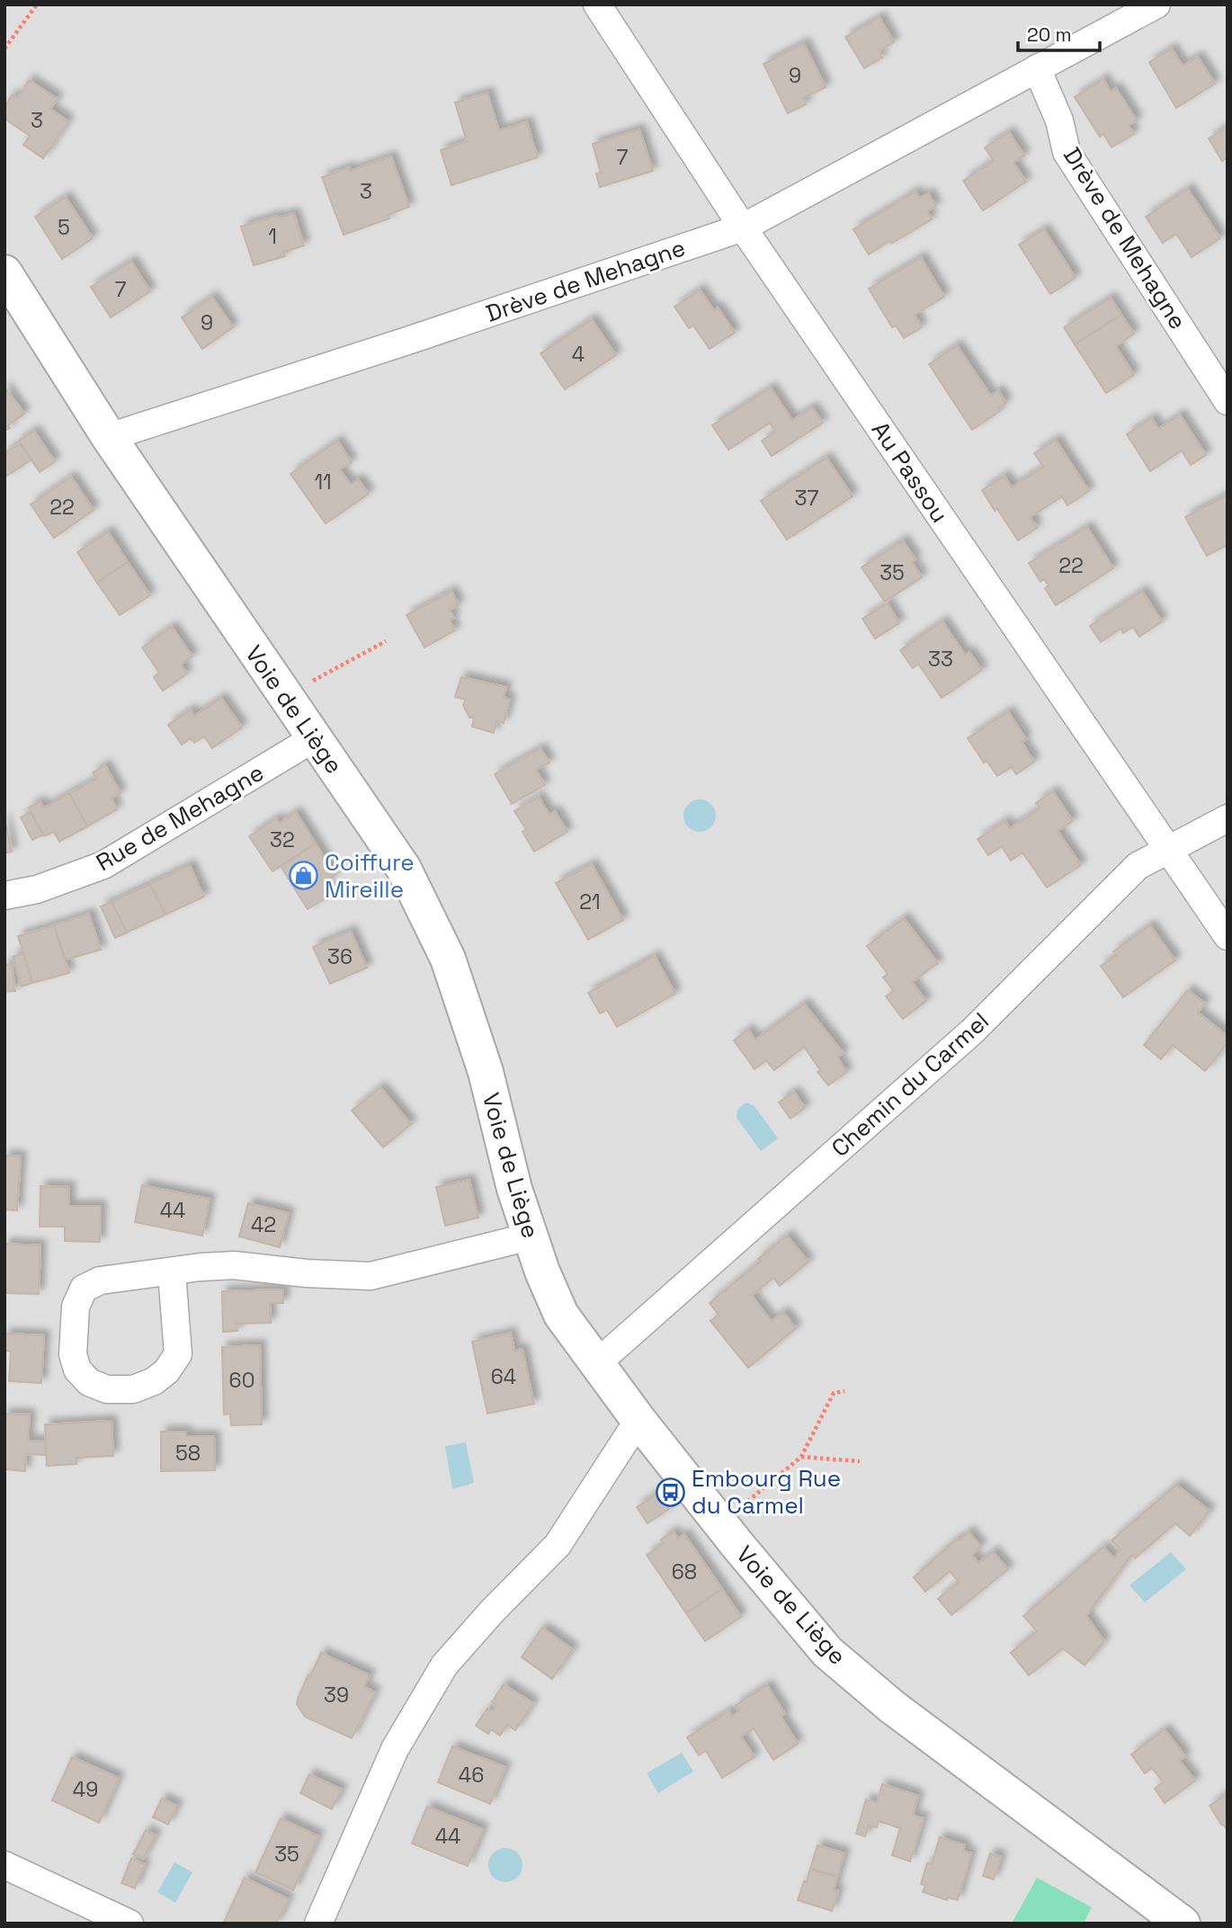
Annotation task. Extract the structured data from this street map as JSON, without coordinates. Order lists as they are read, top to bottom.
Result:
{
  "streets": {
    "street": [
      "Drève de Mehagne",
      "Au Passou",
      "Voie de Liège",
      "Rue de Mehagne",
      "Chemin du Carmel"
    ]
  },
  "crossings": [
    ["Drève de Mehagne", "Au Passou"],
    ["Drève de Mehagne", "Voie de Liège"],
    ["Au Passou", "Chemin du Carmel"],
    ["Voie de Liège", "Rue de Mehagne"],
    ["Voie de Liège", "Chemin du Carmel"]
  ],
  "places": {
    "shop": ["Coiffure Mireille"],
    "bus stop": ["Embourg Rue du Carmel"]
  },
  "house_numbers": [
    "9",
    "3",
    "7",
    "3",
    "5",
    "1",
    "7",
    "9",
    "4",
    "11",
    "37",
    "22",
    "22",
    "35",
    "33",
    "32",
    "21",
    "36",
    "44",
    "42",
    "64",
    "60",
    "58",
    "68",
    "39",
    "46",
    "49",
    "44",
    "35"
  ],
  "scale_bar": "20 m"
}
